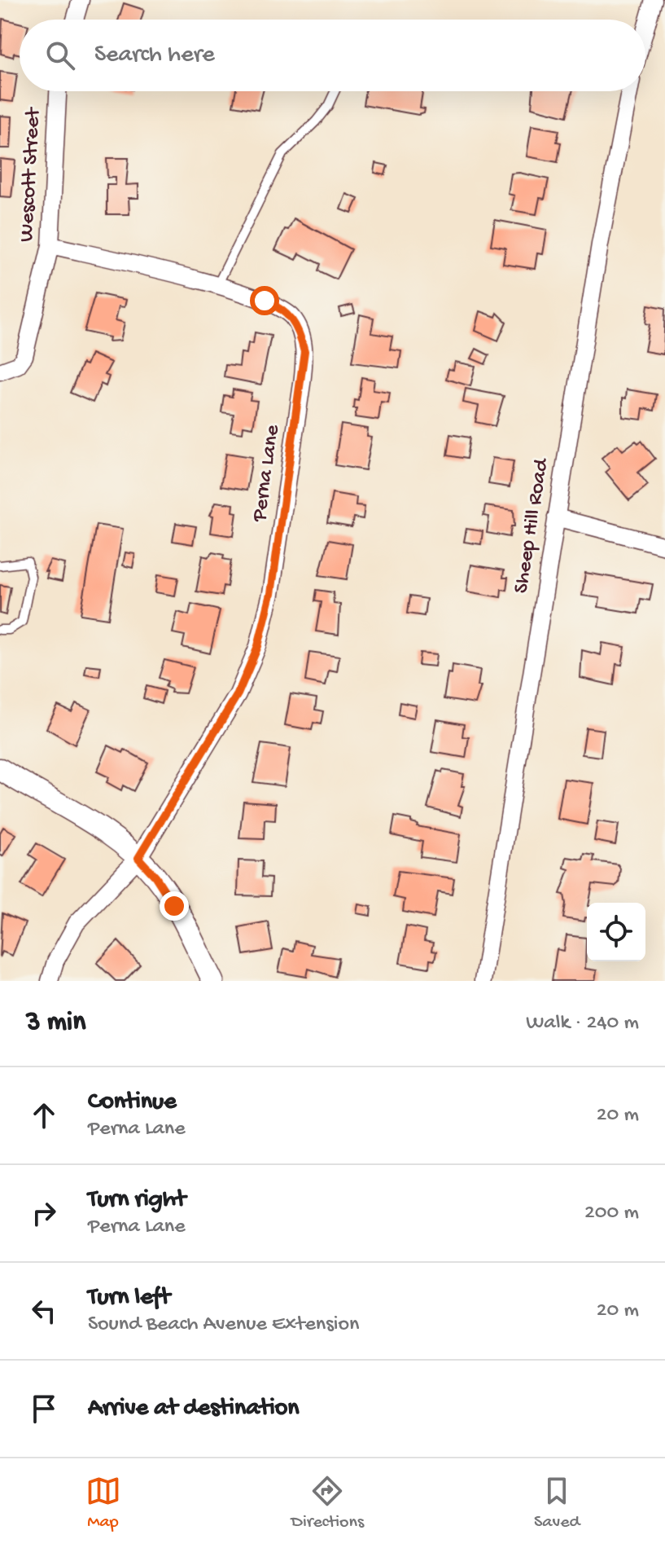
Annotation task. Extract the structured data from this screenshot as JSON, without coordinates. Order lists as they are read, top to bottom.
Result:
{
  "streets": {
    "street": ["Wescott Street", "Perna Lane", "Sheep Hill Road"]
  },
  "crossings": [
    ["Wescott Street", "Perna Lane"]
  ],
  "page": {
    "search": "Search here",
    "heading": ["3 min", "Walk · 240 m"],
    "list": [
      ["Continue", "Perna Lane", "20 m"],
      ["Turn right", "Perna Lane", "200 m"],
      ["Turn left", "Sound Beach Avenue Extension", "20 m"],
      "Arrive at destination"
    ],
    "nav": ["Map", "Directions", "Saved"]
  }
}
